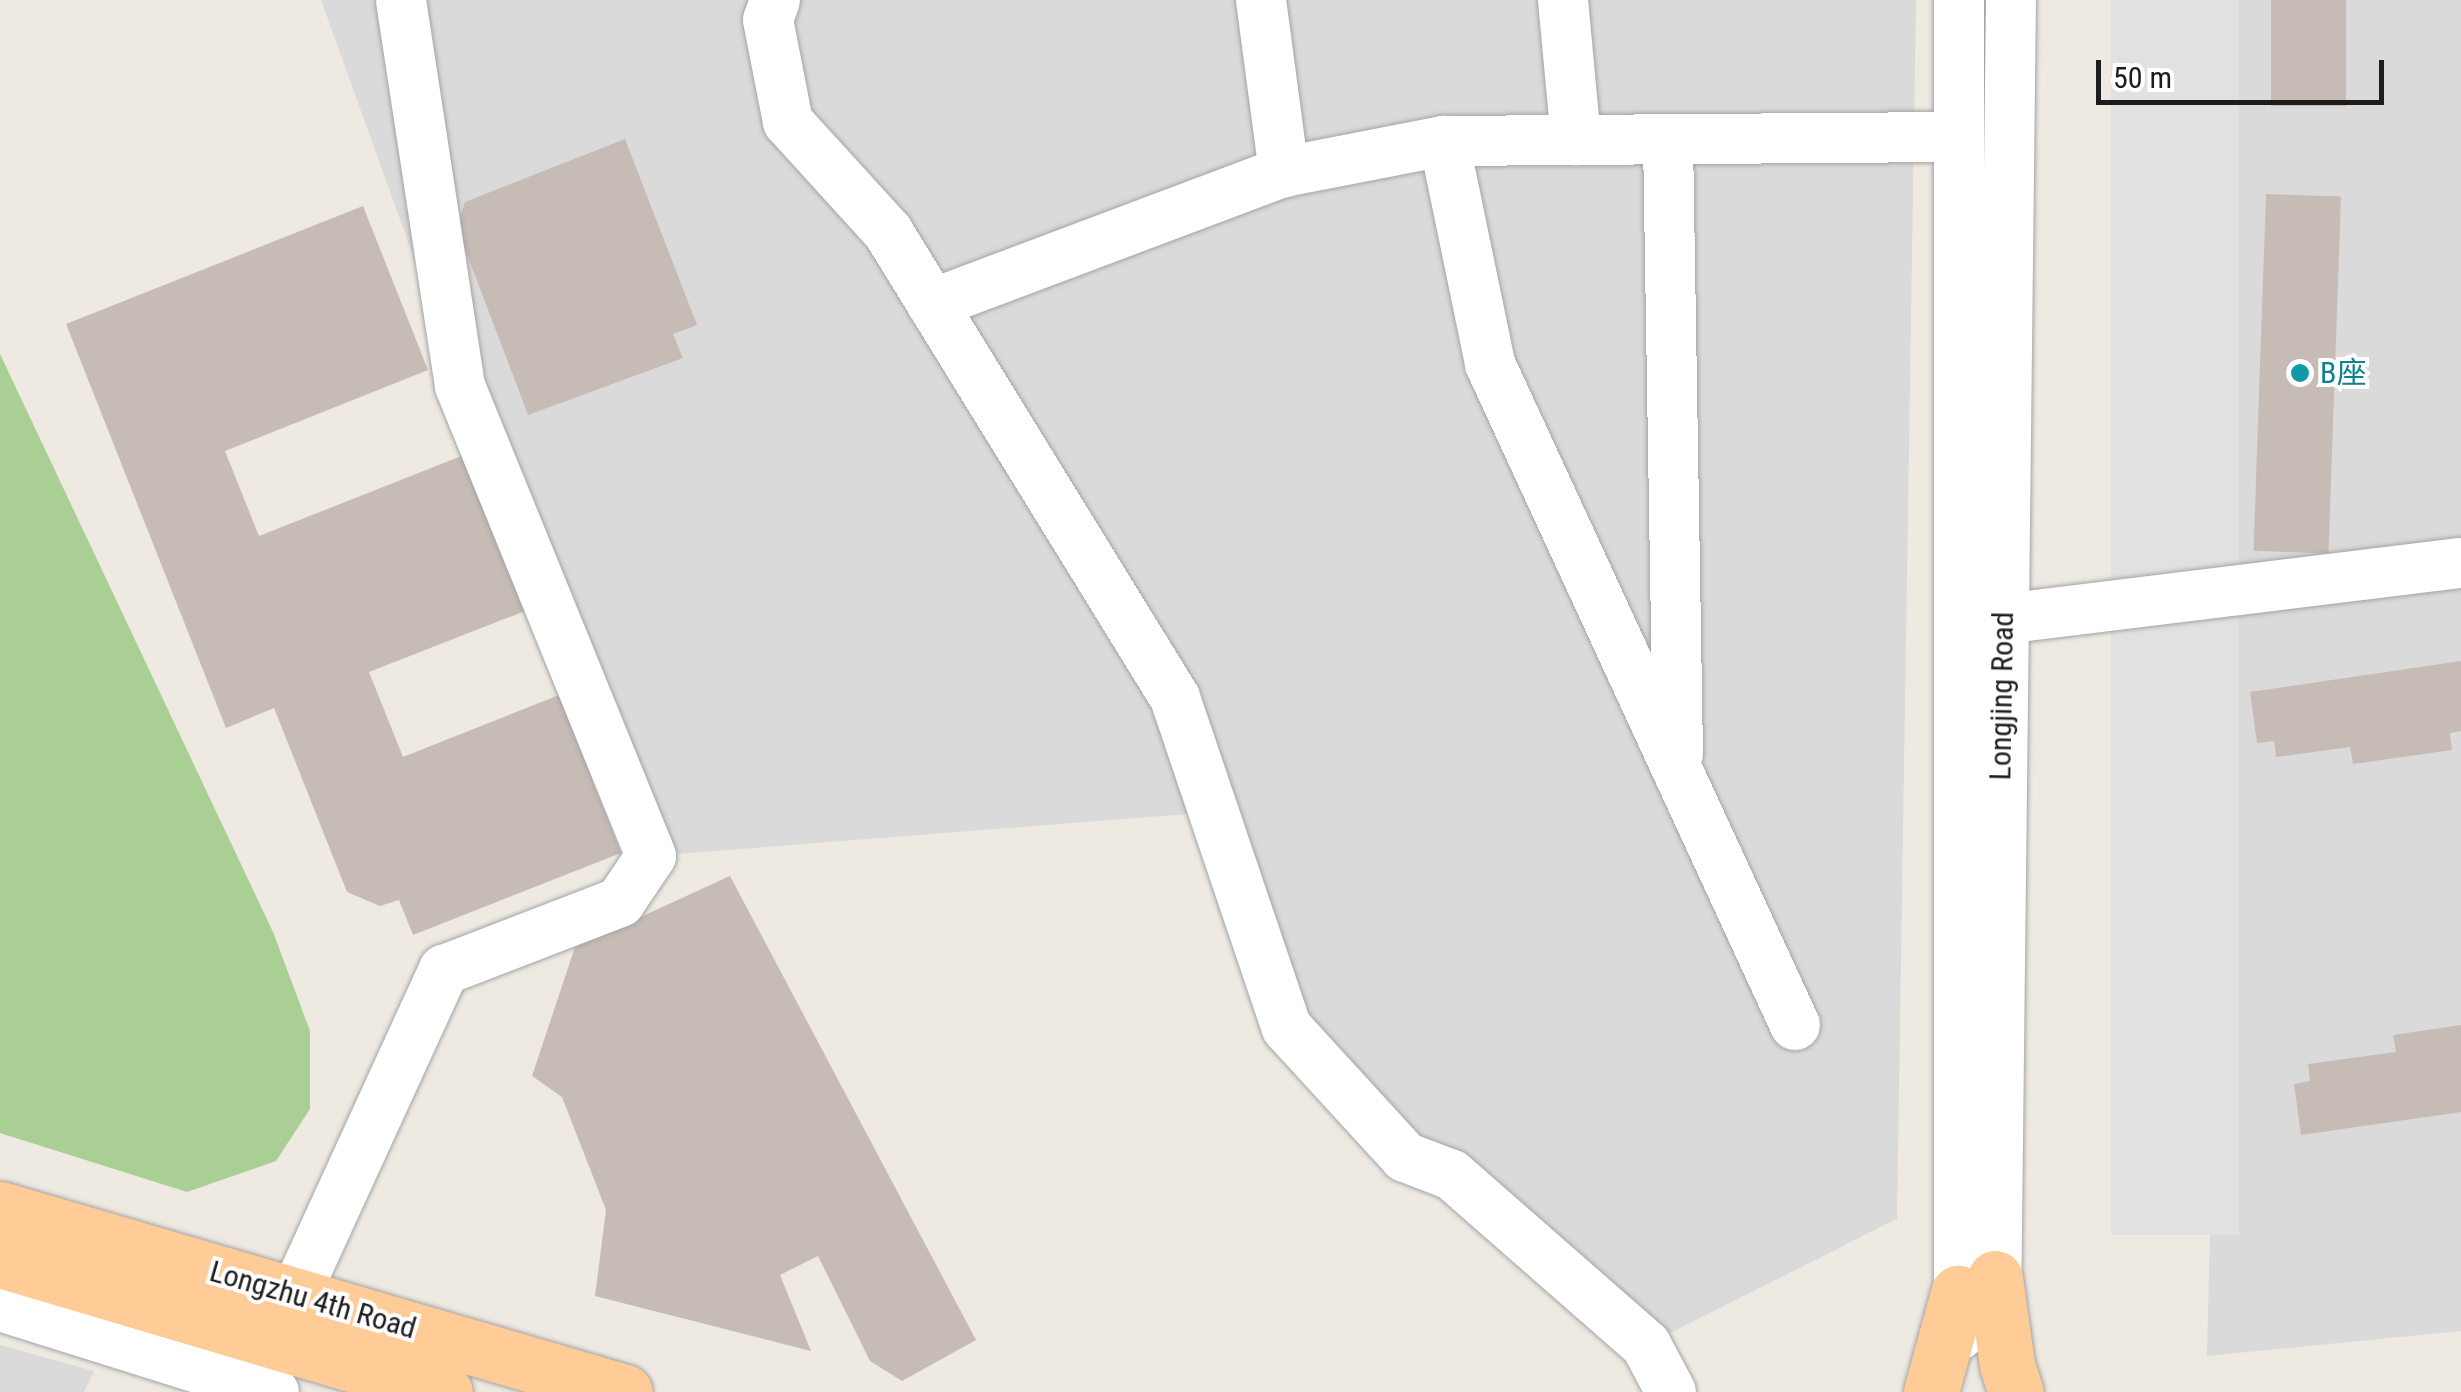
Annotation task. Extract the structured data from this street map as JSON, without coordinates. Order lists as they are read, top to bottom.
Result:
{
  "streets": {
    "main road": ["Longzhu 4th Road"],
    "street": ["Longjing Road"]
  },
  "places": ["B座"],
  "scale_bar": "50 m"
}
